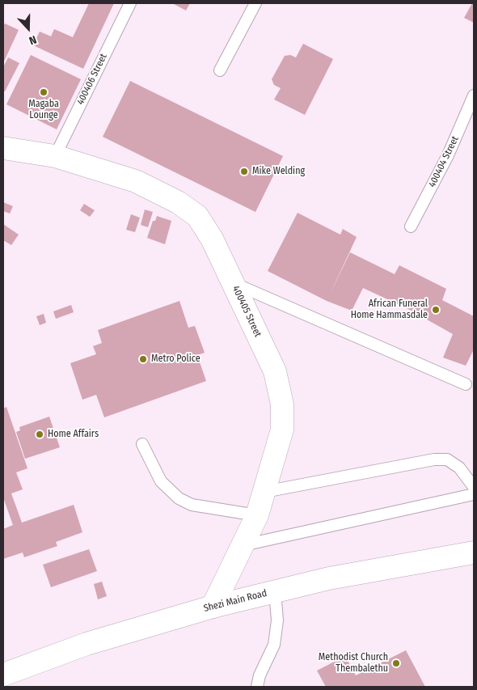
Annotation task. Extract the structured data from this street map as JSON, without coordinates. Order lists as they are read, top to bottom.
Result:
{
  "streets": {
    "street": ["400405 Street", "Shezi Main Road"],
    "lane": ["400406 Street", "400404 Street"]
  },
  "crossings": [
    ["400406 Street", "400405 Street"],
    ["400405 Street", "Shezi Main Road"]
  ],
  "places": [
    "Magaba Lounge",
    "Mike Welding",
    "African Funeral Home Hammasdale",
    "Metro Police",
    "Home Affairs",
    "Methodist Church Thembalethu"
  ],
  "north": "bottom"
}
